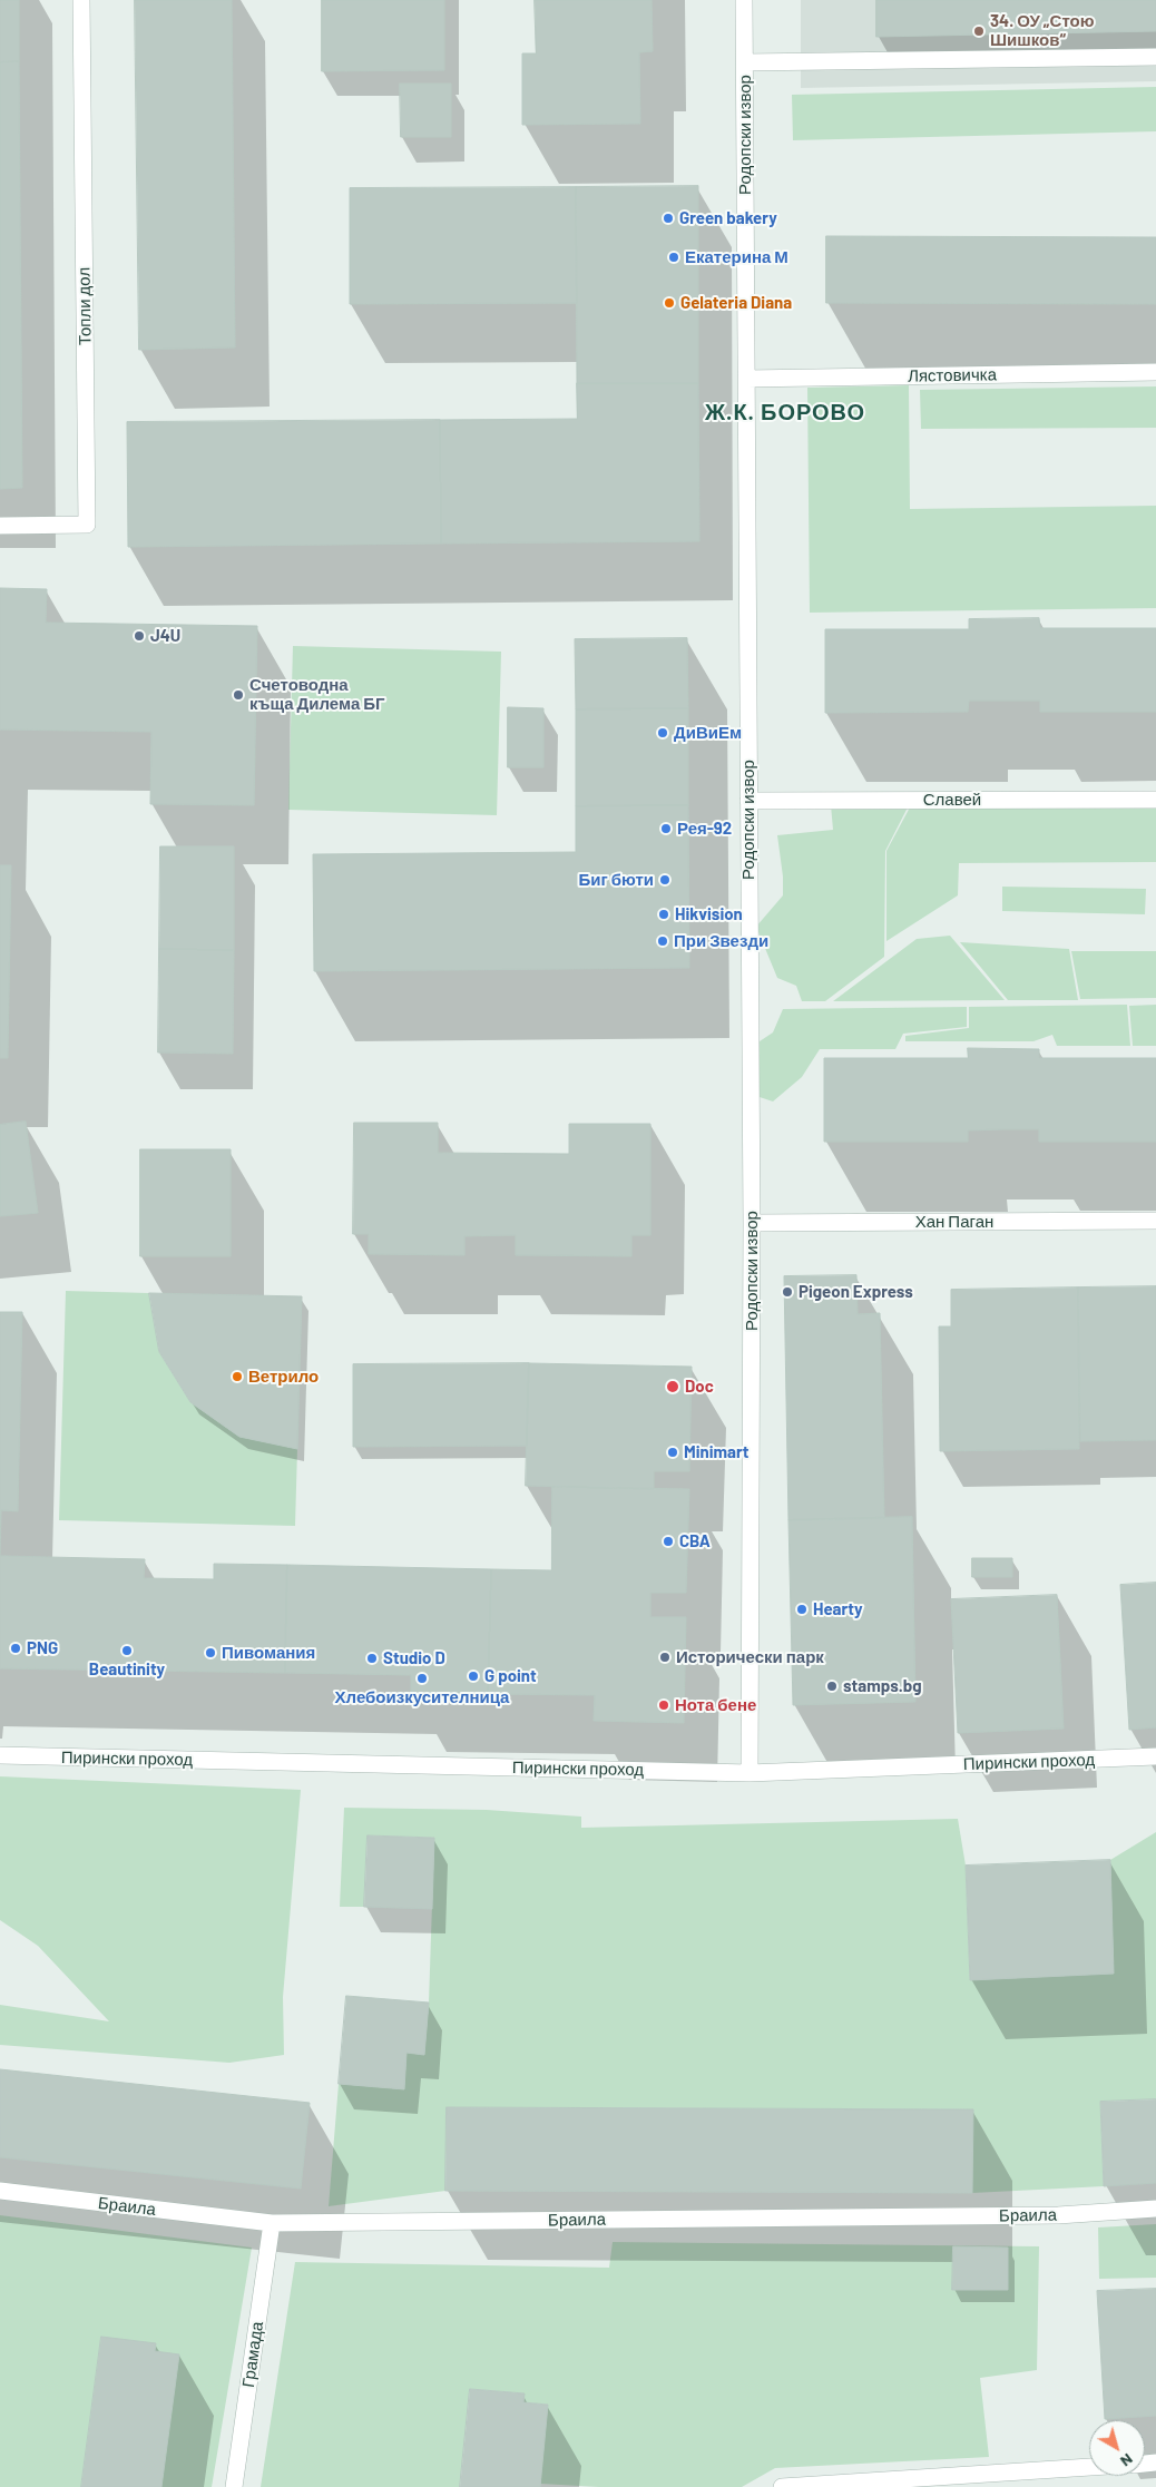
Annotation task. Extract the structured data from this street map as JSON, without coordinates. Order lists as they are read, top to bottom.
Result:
{
  "streets": {
    "street": [
      "Родопски извор",
      "Топли дол",
      "Лястовичка",
      "Славей",
      "Хан Паган",
      "Пирински проход",
      "Браила",
      "Грамада"
    ]
  },
  "crossings": [
    ["Родопски извор", "Лястовичка"],
    ["Родопски извор", "Славей"],
    ["Родопски извор", "Хан Паган"],
    ["Родопски извор", "Пирински проход"],
    ["Браила", "Грамада"]
  ],
  "districts": ["Ж.К. БОРОВО"],
  "places": [
    "34. ОУ „Стою Шишков“",
    "Green bakery",
    "Екатерина М",
    "Gelateria Diana",
    "J4U",
    "Счетоводна къща Дилема БГ",
    "ДиВиЕм",
    "Рея-92",
    "Биг бюти",
    "Hikvision",
    "При Звезди",
    "Pigeon Express",
    "Ветрило",
    "Doc",
    "Minimart",
    "CBA",
    "Hearty",
    "PNG",
    "Beautinity",
    "Пивомания",
    "Исторически парк",
    "Studio D",
    "G point",
    "Хлебоизкусителница",
    "stamps.bg",
    "Нота бене"
  ],
  "north": "bottom right"
}
